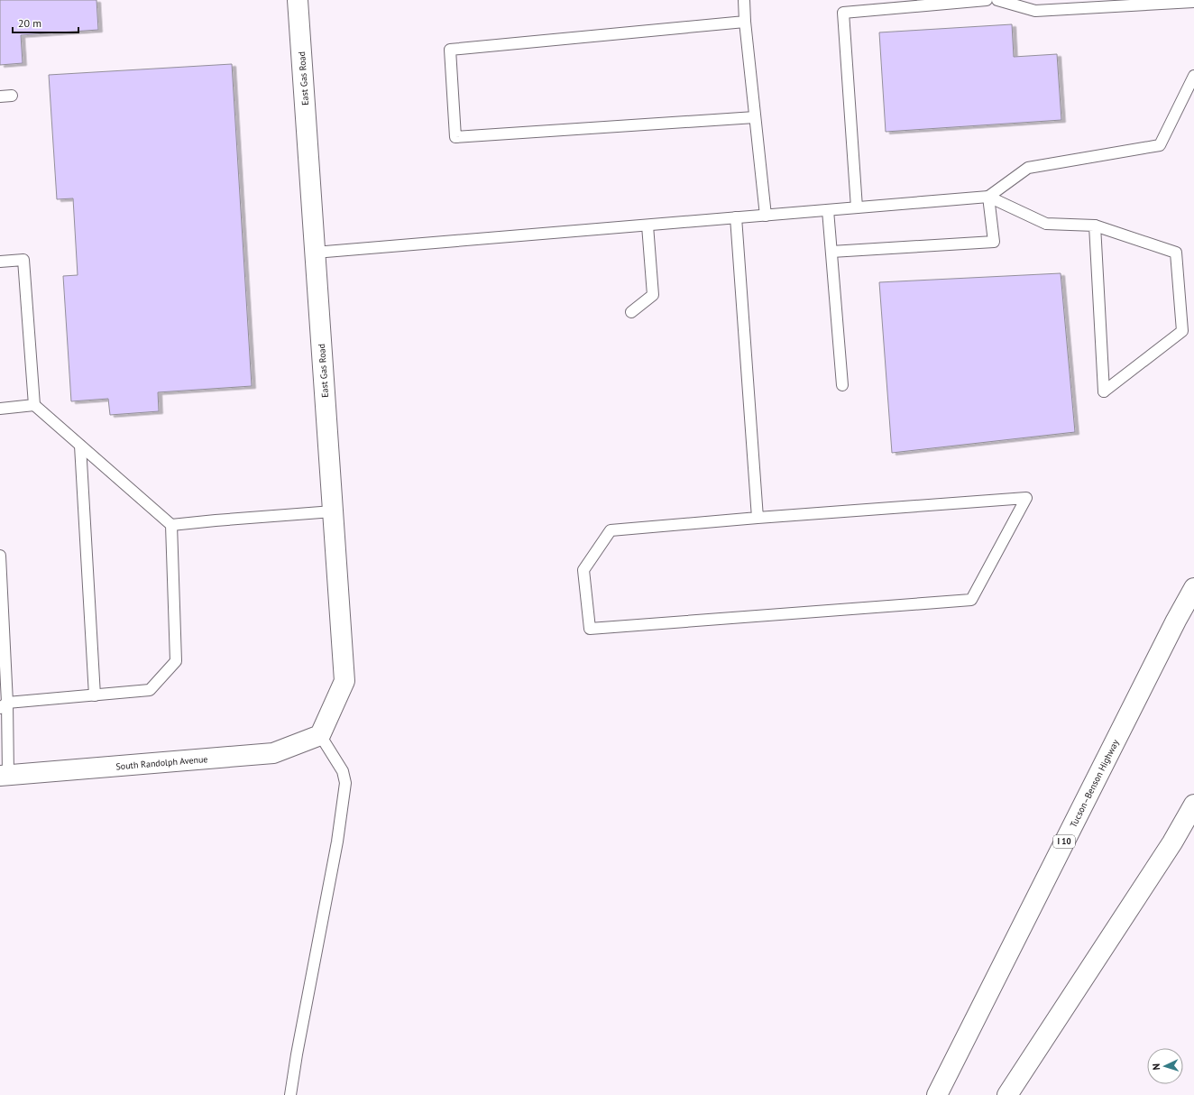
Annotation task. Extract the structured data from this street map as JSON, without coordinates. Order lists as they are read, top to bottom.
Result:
{
  "streets": {
    "main road": [
      "East Gas Road",
      "South Randolph Avenue",
      "Tucson–Benson Highway",
      "I 10"
    ]
  },
  "crossings": [
    ["East Gas Road", "South Randolph Avenue"]
  ],
  "scale_bar": "20 m",
  "north": "left"
}
